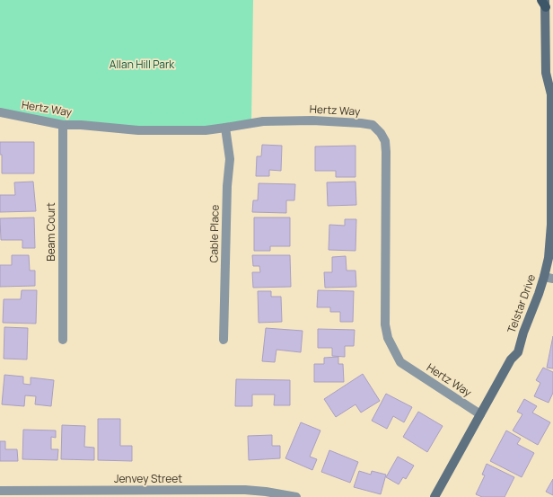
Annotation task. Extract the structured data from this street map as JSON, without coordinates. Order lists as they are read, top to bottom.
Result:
{
  "streets": {
    "street": [
      "Hertz Way",
      "Beam Court",
      "Cable Place",
      "Telstar Drive",
      "Jenvey Street"
    ]
  },
  "crossings": [
    ["Hertz Way", "Beam Court"],
    ["Hertz Way", "Cable Place"],
    ["Hertz Way", "Telstar Drive"]
  ],
  "parks": ["Allan Hill Park"]
}
